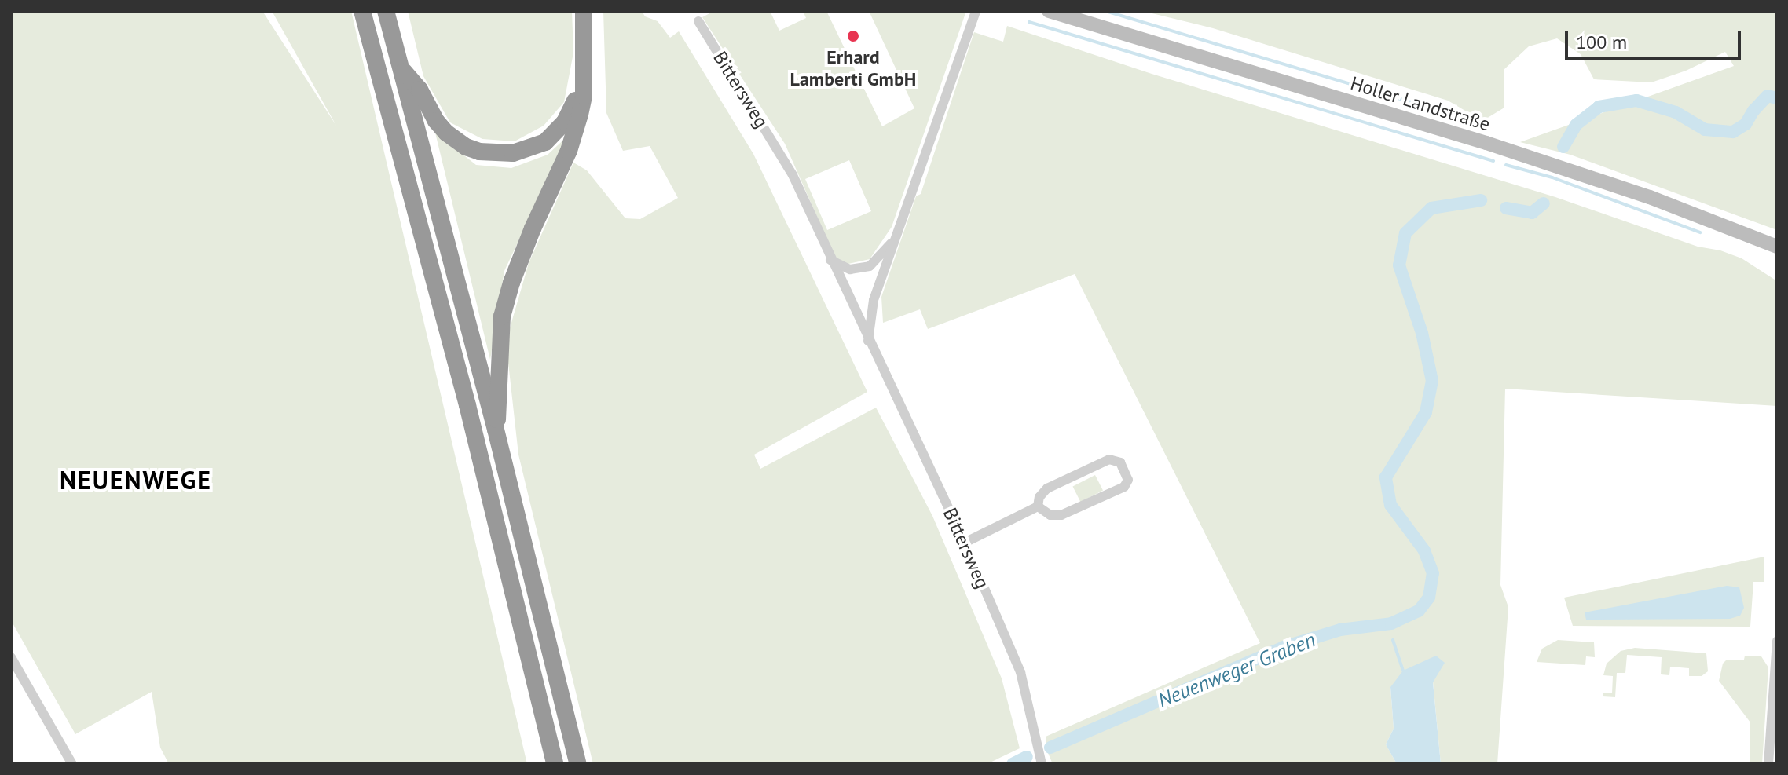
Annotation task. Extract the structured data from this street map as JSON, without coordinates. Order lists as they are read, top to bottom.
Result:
{
  "streets": {
    "main road": ["Holler Landstraße"],
    "street": ["Bittersweg"]
  },
  "districts": ["NEUENWEGE"],
  "water": ["Neuenweger Graben"],
  "places": ["Erhard Lamberti GmbH"],
  "scale_bar": "100 m"
}
